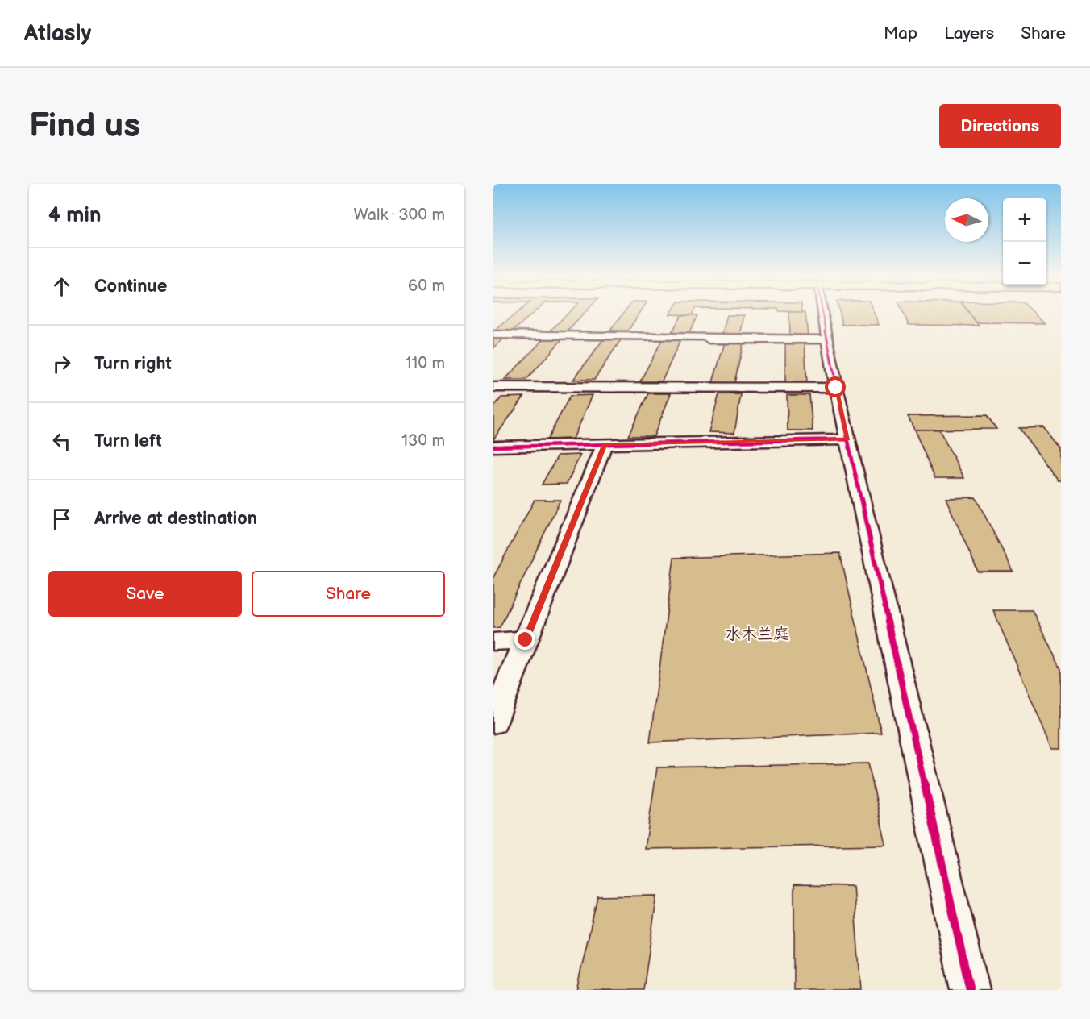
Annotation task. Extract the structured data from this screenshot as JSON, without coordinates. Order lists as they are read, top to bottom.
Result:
{
  "districts": ["水木兰庭"],
  "north": "left",
  "page": {
    "header": "Atlasly",
    "nav": ["Map", "Layers", "Share"],
    "buttons": [
      "Directions",
      ["Save", "Share"]
    ],
    "title": "Find us",
    "heading": ["4 min", "Walk · 300 m"],
    "map_buttons": ["+", "−"],
    "list": [
      ["Continue", "60 m"],
      ["Turn right", "110 m"],
      ["Turn left", "130 m"],
      "Arrive at destination"
    ]
  }
}
